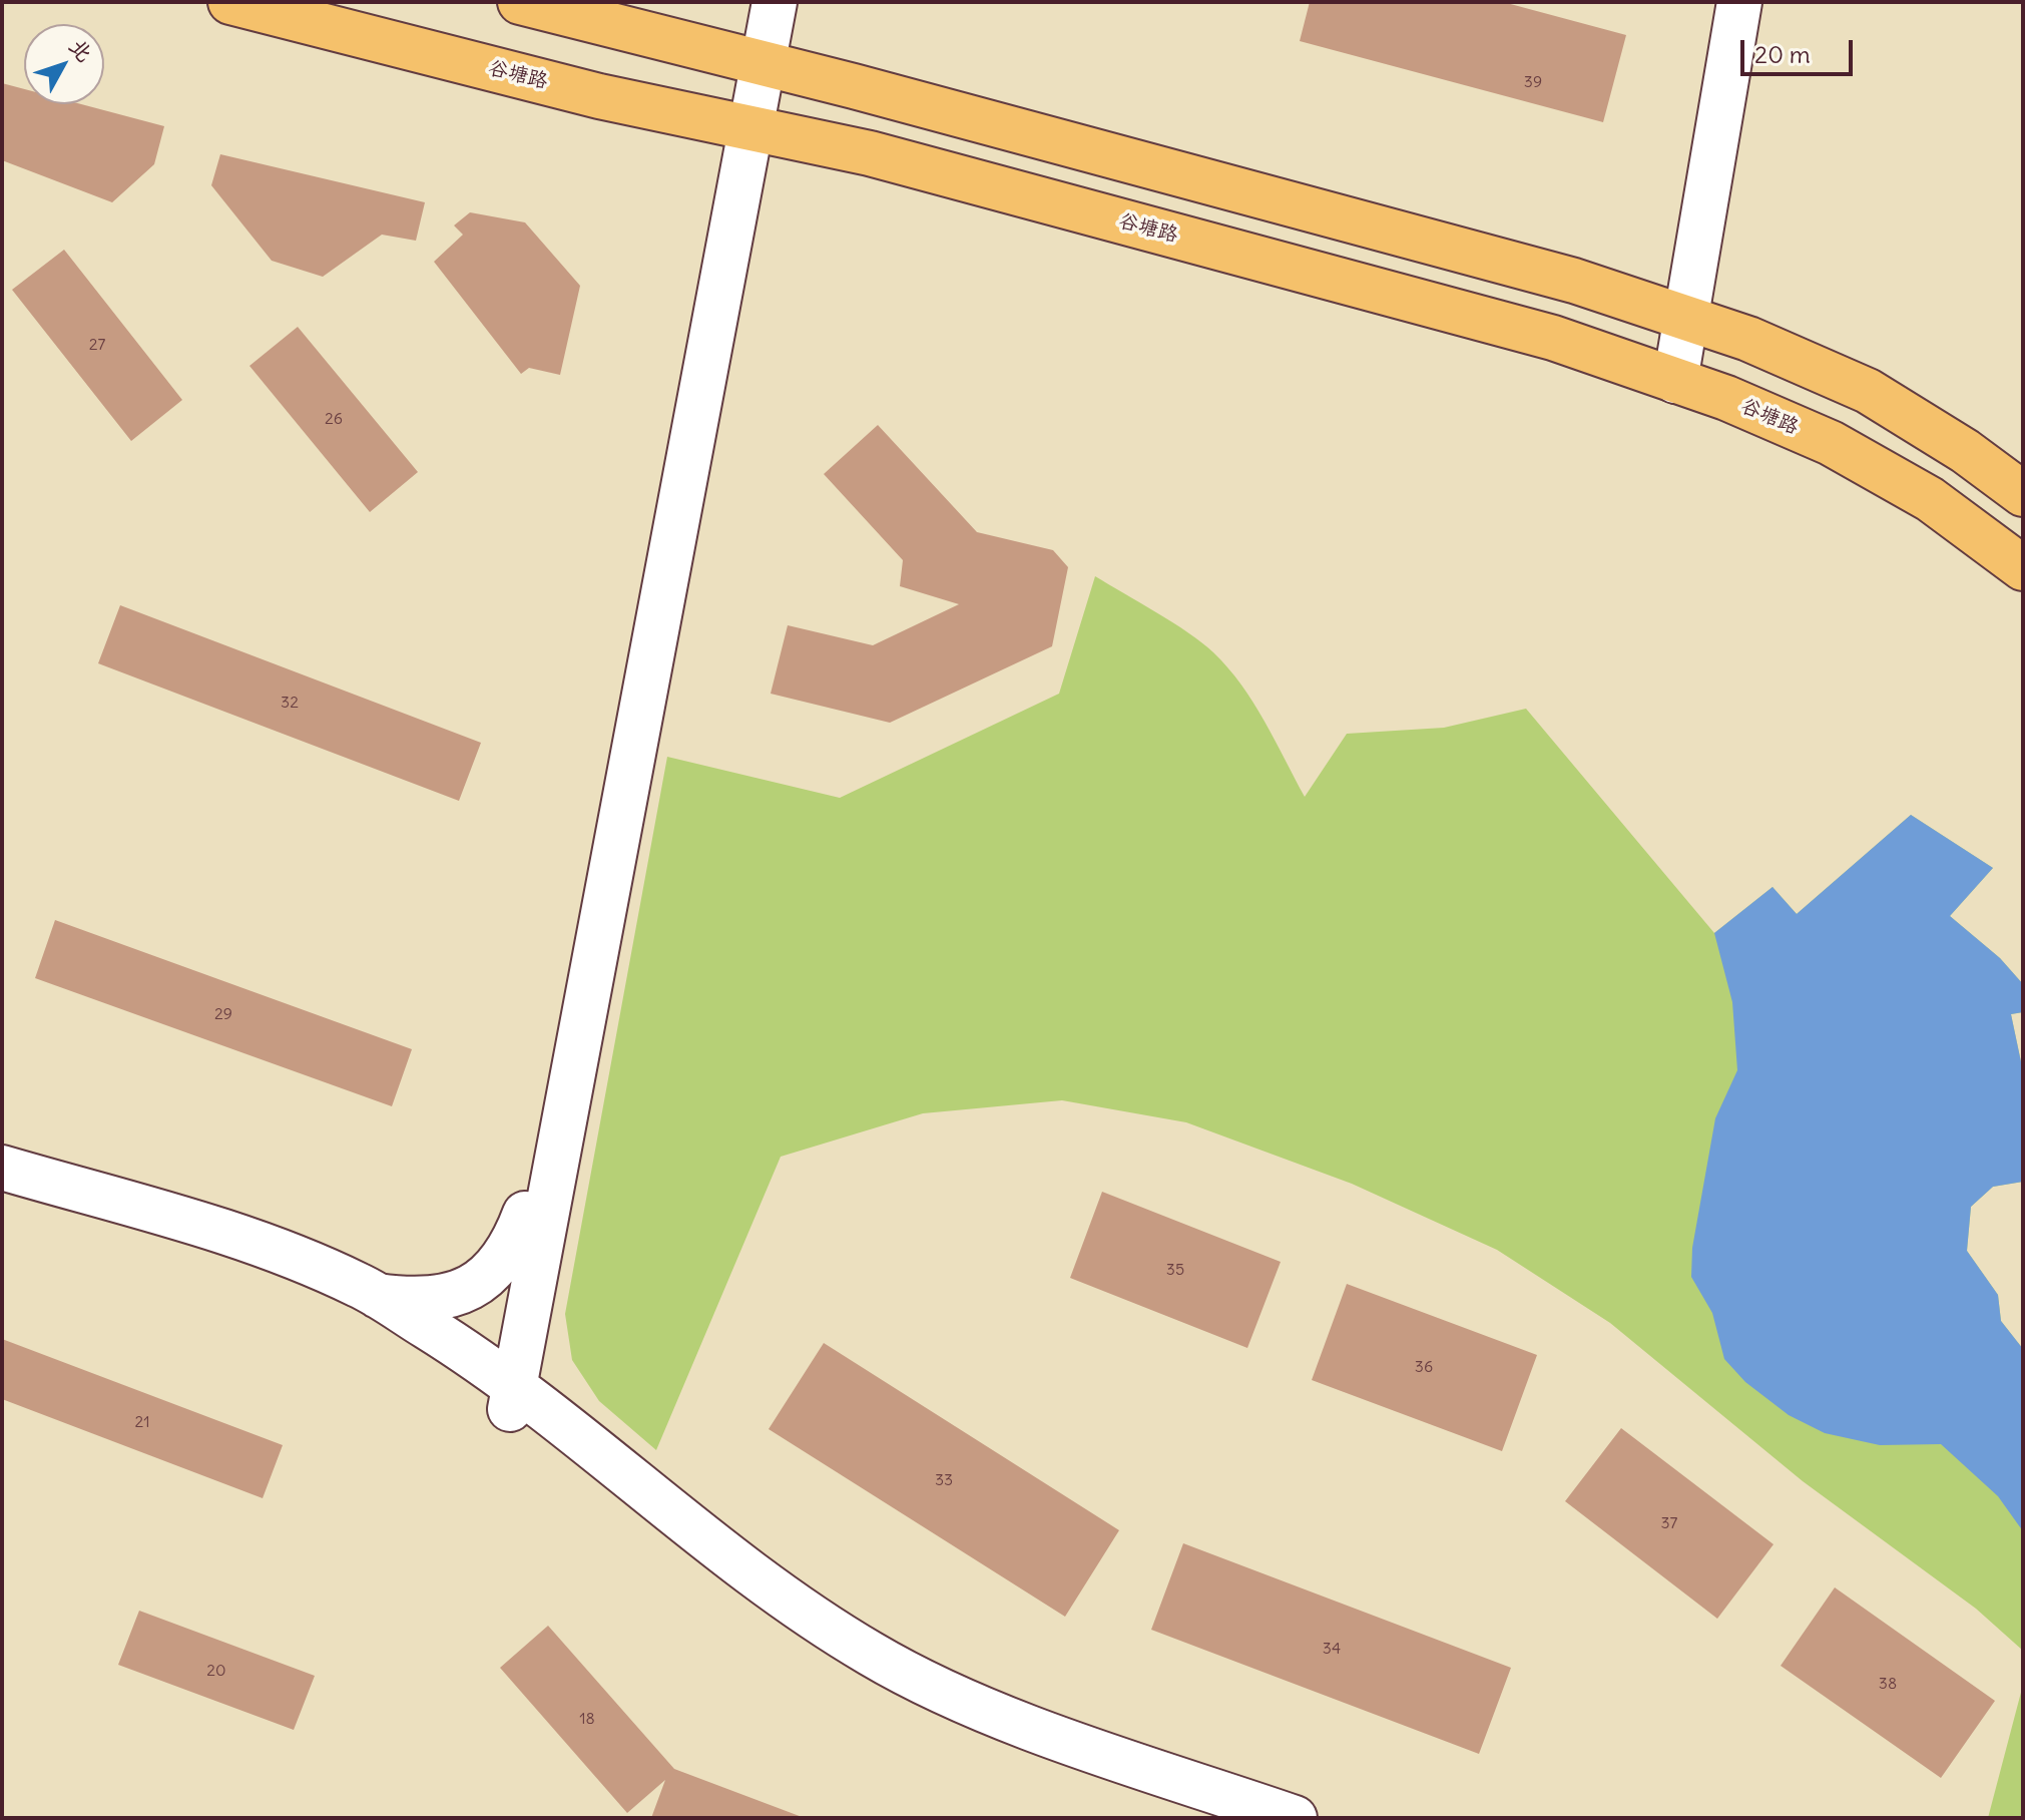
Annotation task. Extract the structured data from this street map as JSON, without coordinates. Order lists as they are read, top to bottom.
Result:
{
  "streets": {
    "main road": ["谷塘路"]
  },
  "house_numbers": [
    "39",
    "27",
    "26",
    "32",
    "29",
    "35",
    "36",
    "21",
    "33",
    "37",
    "34",
    "20",
    "38",
    "18"
  ],
  "scale_bar": "20 m",
  "north": "top right"
}
